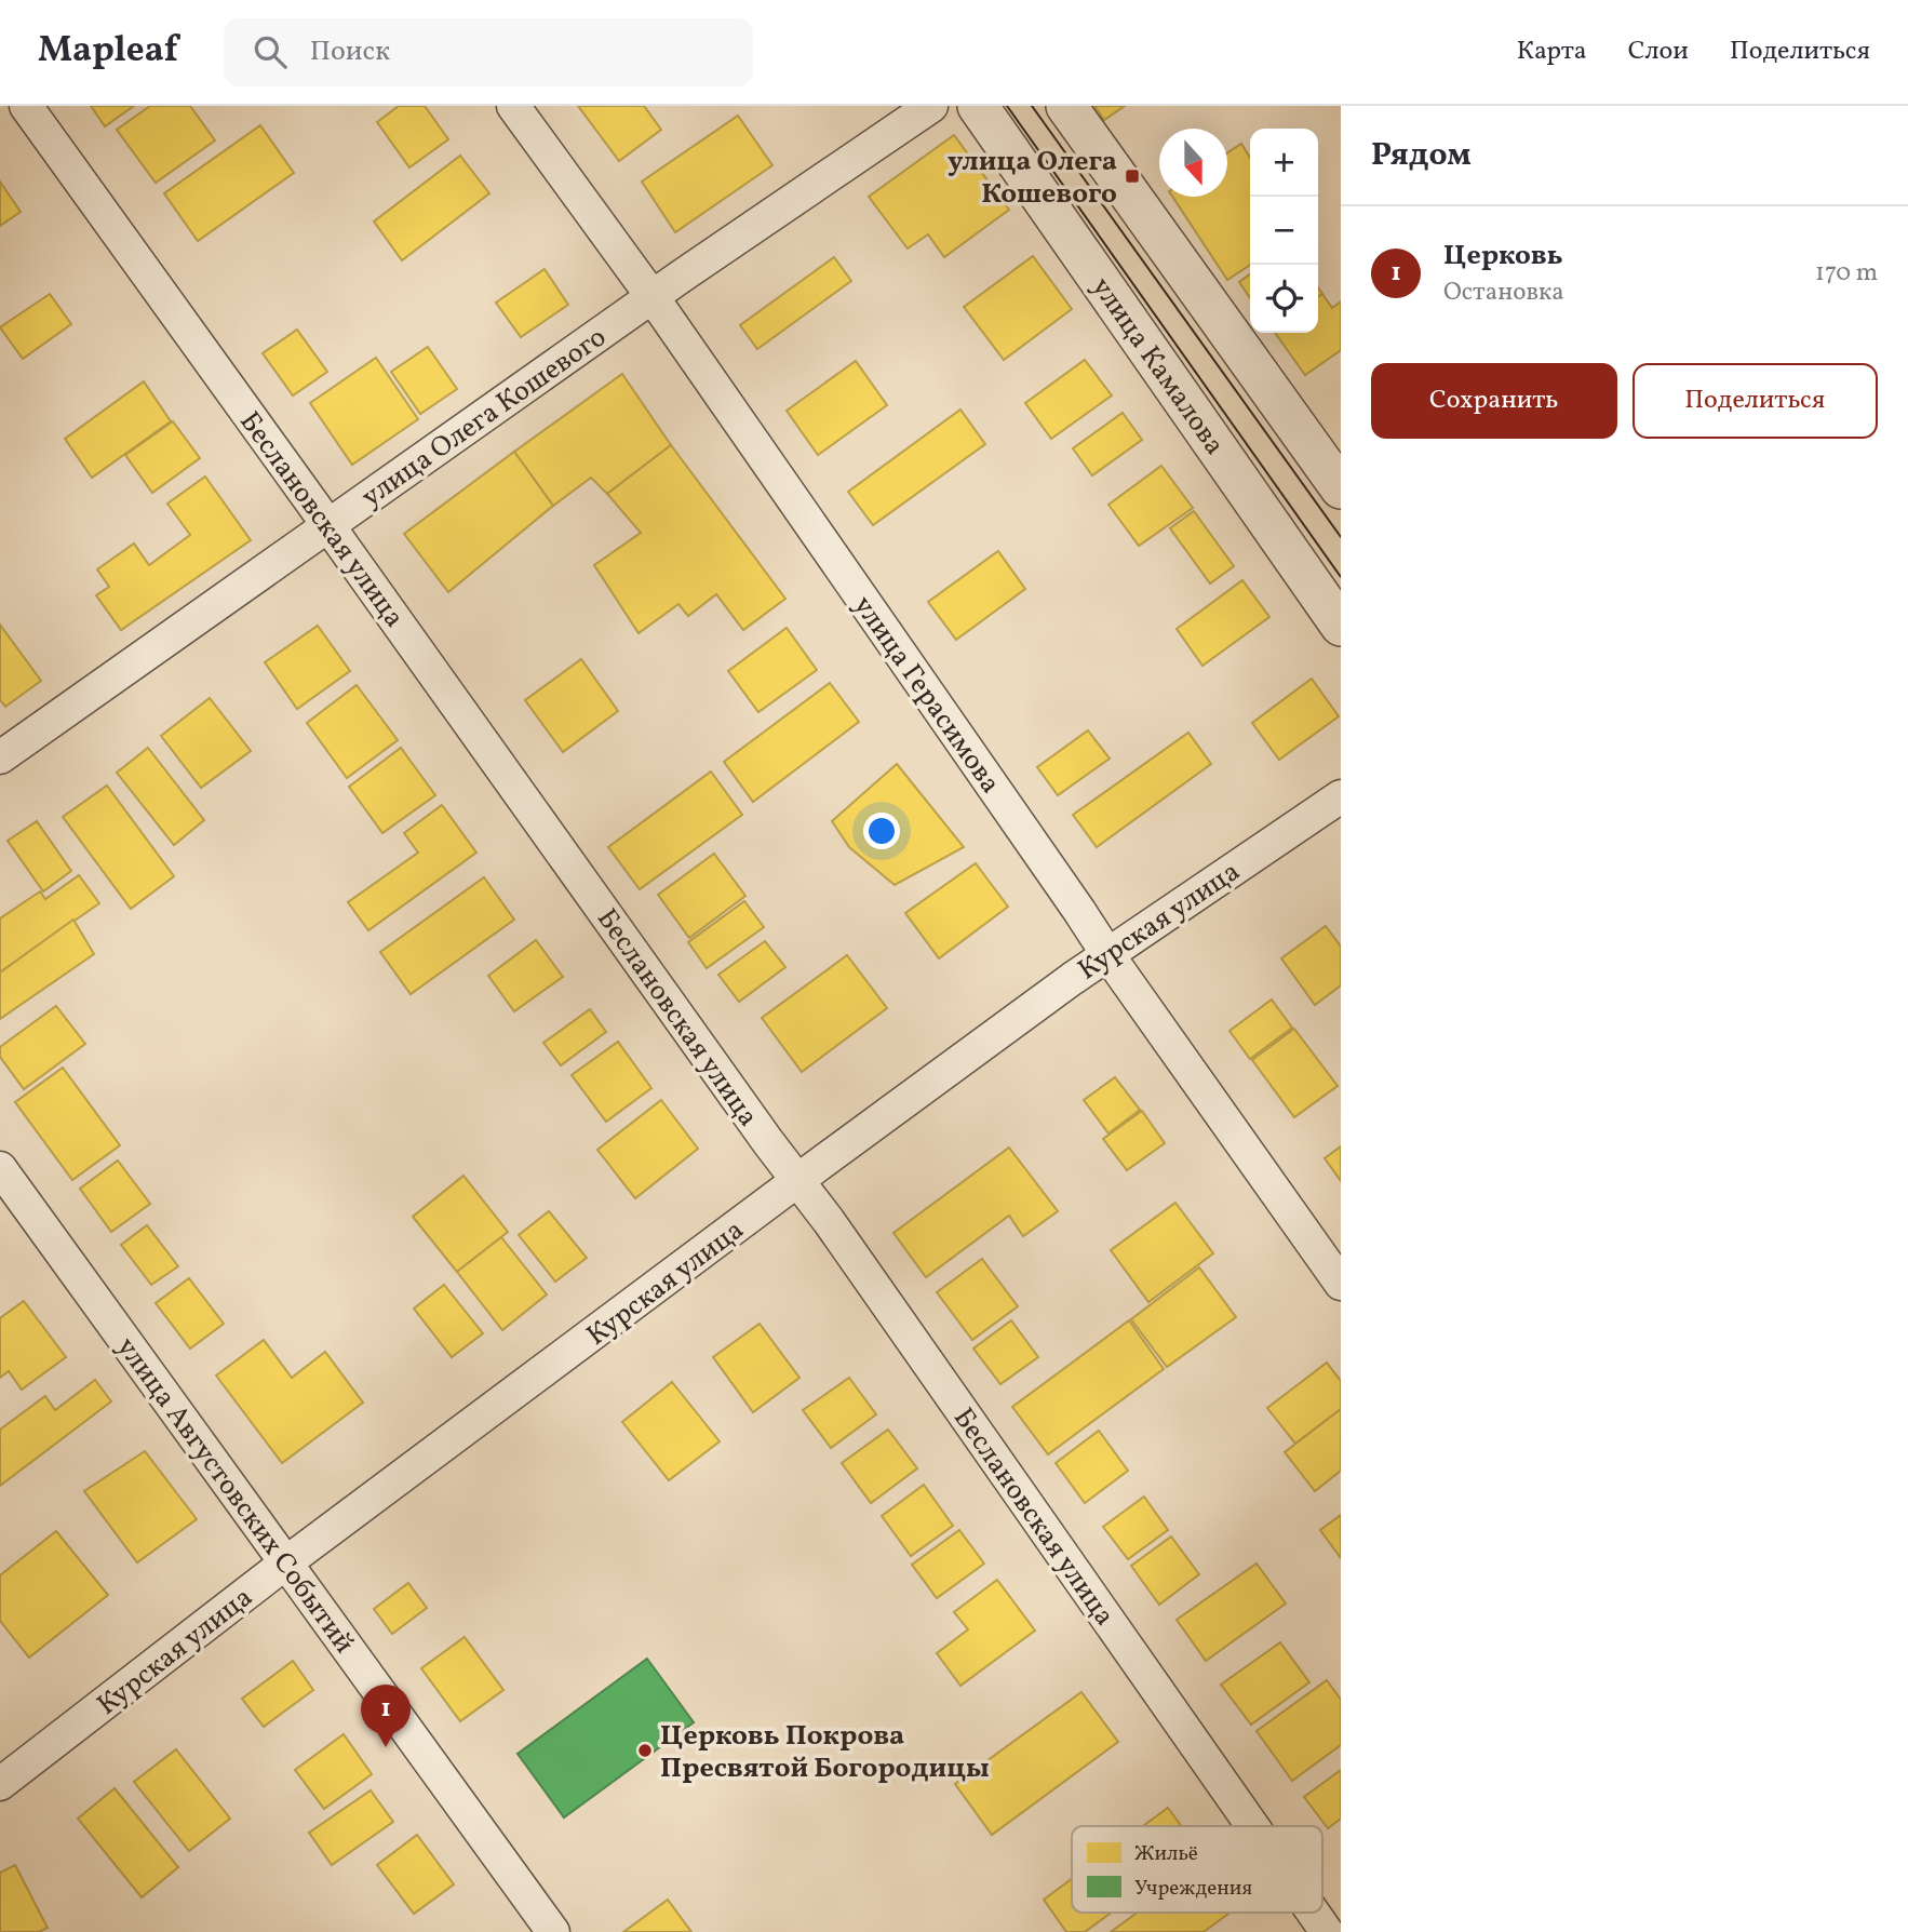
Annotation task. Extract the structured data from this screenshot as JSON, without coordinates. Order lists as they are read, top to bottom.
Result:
{
  "streets": {
    "street": [
      "улица Камалова",
      "улица Олега Кошевого",
      "Беслановская улица",
      "улица Герасимова",
      "Курская улица",
      "улица Августовских Событий"
    ]
  },
  "crossings": [
    ["улица Олега Кошевого", "Беслановская улица"],
    ["улица Олега Кошевого", "улица Герасимова"],
    ["Беслановская улица", "Курская улица"],
    ["улица Герасимова", "Курская улица"],
    ["Курская улица", "улица Августовских Событий"]
  ],
  "places": {
    "transit": ["улица Олега Кошевого"],
    "other": ["Церковь Покрова Пресвятой Богородицы"]
  },
  "legend": ["Жильё", "Учреждения"],
  "north": "bottom",
  "page": {
    "header": "Mapleaf",
    "search": "Поиск",
    "nav": ["Карта", "Слои", "Поделиться"],
    "heading": "Рядом",
    "map_buttons": ["+", "−"],
    "list": [
      {
        "mark": "1",
        "name": "Церковь",
        "note": "Остановка",
        "value": "170 m"
      }
    ],
    "buttons": ["Сохранить", "Поделиться"],
    "pins": "1"
  }
}
